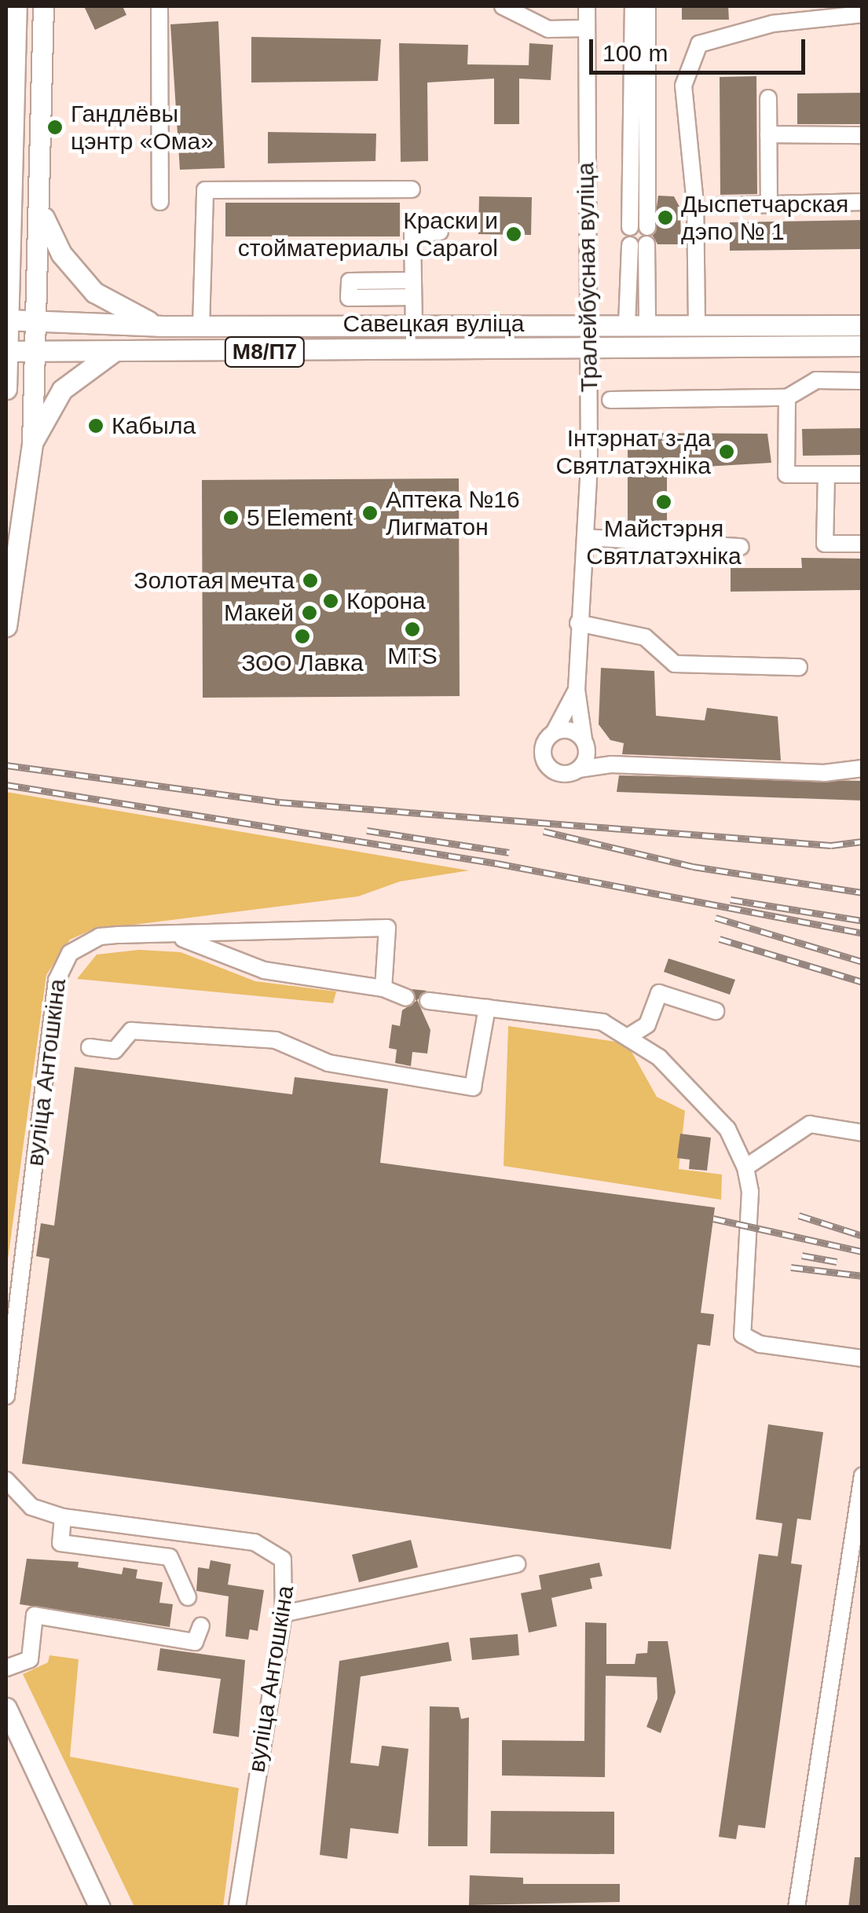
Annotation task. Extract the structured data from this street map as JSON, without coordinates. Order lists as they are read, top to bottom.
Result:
{
  "streets": {
    "main road": ["Савецкая вуліца", "М8/П7"],
    "street": ["Тралейбусная вуліца", "вуліца Антошкіна"]
  },
  "crossings": [
    ["Тралейбусная вуліца", "Савецкая вуліца"]
  ],
  "places": [
    "Гандлёвы цэнтр «Ома»",
    "Дыспетчарская дэпо № 1",
    "Краски и стойматериалы Сaparol",
    "Кабыла",
    "Інтэрнат з-да Святлатэхніка",
    "Майстэрня Святлатэхніка",
    "Аптека №16 Лигматон",
    "5 Element",
    "Золотая мечта",
    "Корона",
    "Макей",
    "MTS",
    "ЗОО Лавка"
  ],
  "scale_bar": "100 m"
}
